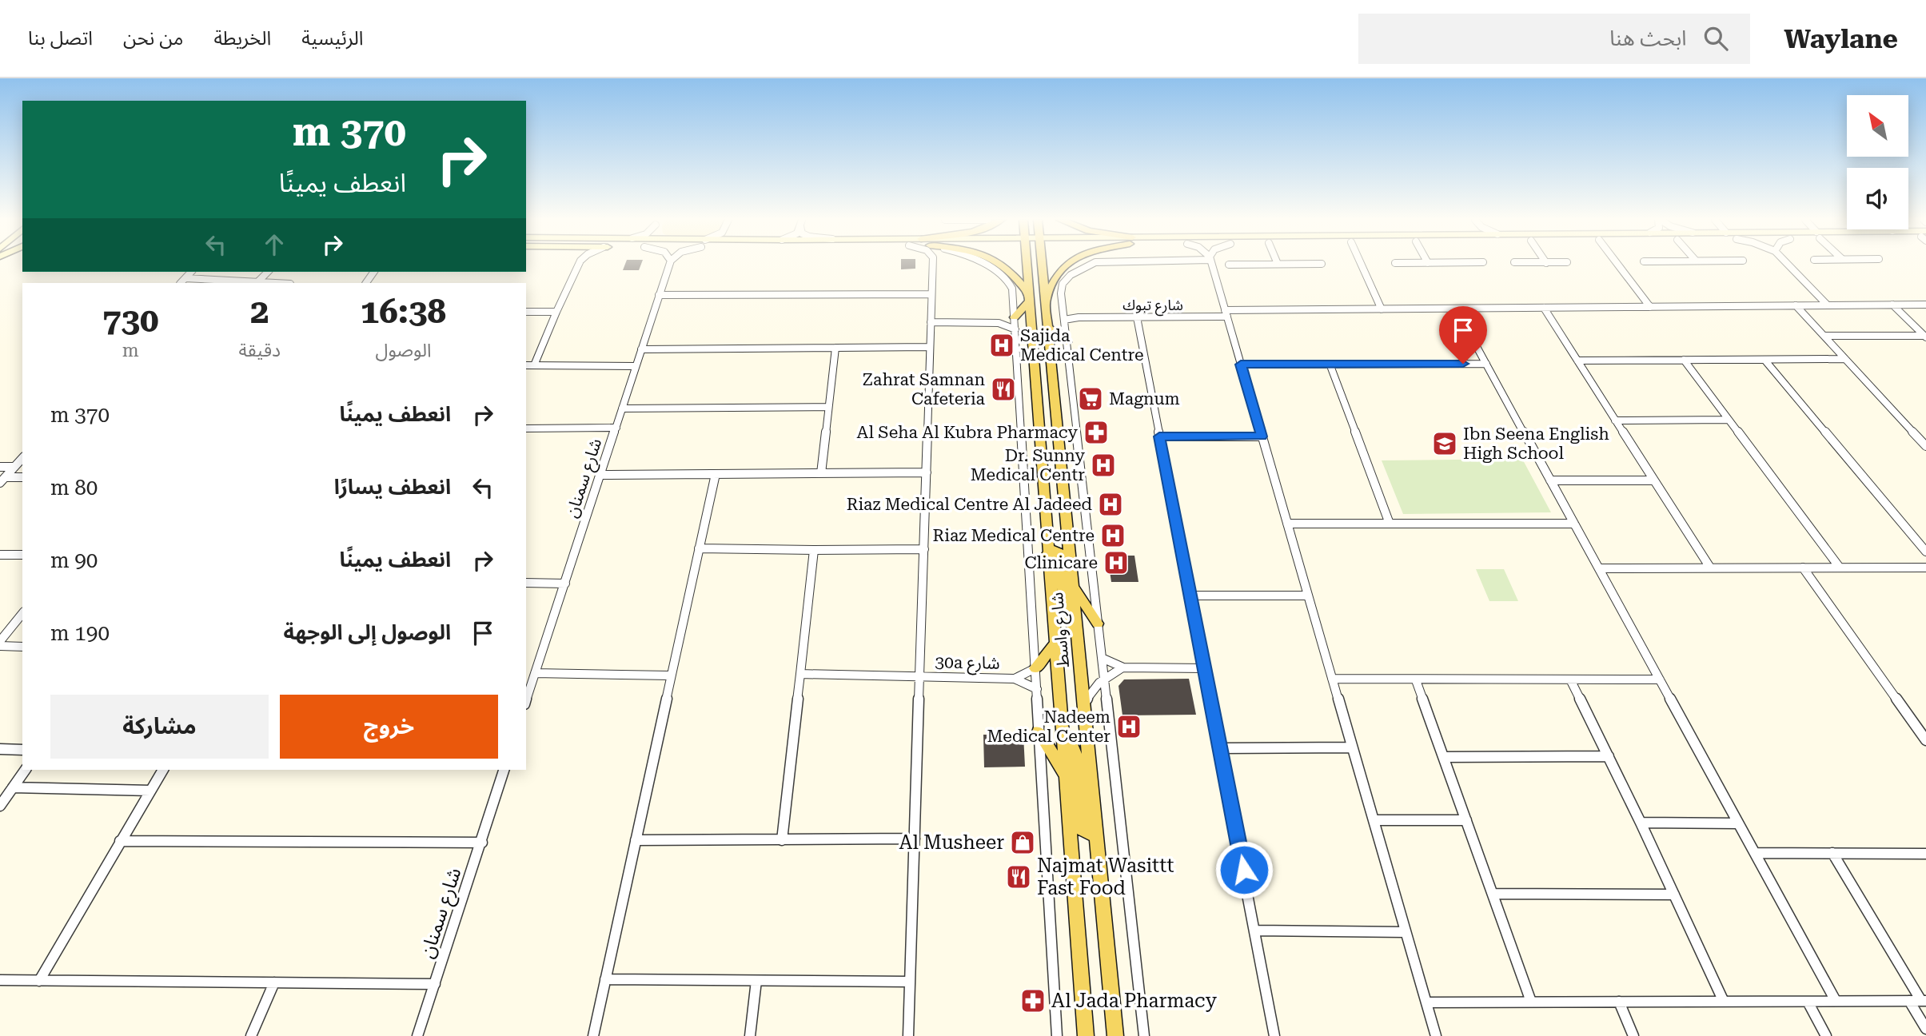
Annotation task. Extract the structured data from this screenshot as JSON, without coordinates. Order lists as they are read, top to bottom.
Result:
{
  "streets": {
    "main road": ["شارع واسط"],
    "street": ["شارع تبوك", "شارع سمنان", "30a شارع"]
  },
  "places": {
    "hospital": [
      "Sajida Medical Centre",
      "Dr. Sunny Medical Centr",
      "Riaz Medical Centre Al Jadeed",
      "Riaz Medical Centre",
      "Clinicare",
      "Nadeem Medical Center"
    ],
    "restaurant": ["Zahrat Samnan Cafeteria", "Najmat Wasittt Fast Food"],
    "supermarket": ["Magnum"],
    "pharmacy": ["Al Seha Al Kubra Pharmacy", "Al Jada Pharmacy"],
    "school or university": ["Ibn Seena English High School"],
    "shop": ["Al Musheer"]
  },
  "north": "top left",
  "page": {
    "header": "Waylane",
    "search": "ابحث هنا",
    "nav": [
      "الرئيسية",
      "الخريطة",
      "من نحن",
      "اتصل بنا"
    ],
    "turn": ["370 m", "انعطف يمينًا"],
    "eta": [
      "16:38",
      "الوصول",
      "2",
      "دقيقة",
      "730",
      "m"
    ],
    "list": [
      {
        "name": "انعطف يمينًا",
        "value": "370 m"
      },
      {
        "name": "انعطف يسارًا",
        "value": "80 m"
      },
      {
        "name": "انعطف يمينًا",
        "value": "90 m"
      },
      {
        "name": "الوصول إلى الوجهة",
        "value": "190 m"
      }
    ],
    "buttons": ["خروج", "مشاركة"]
  }
}
